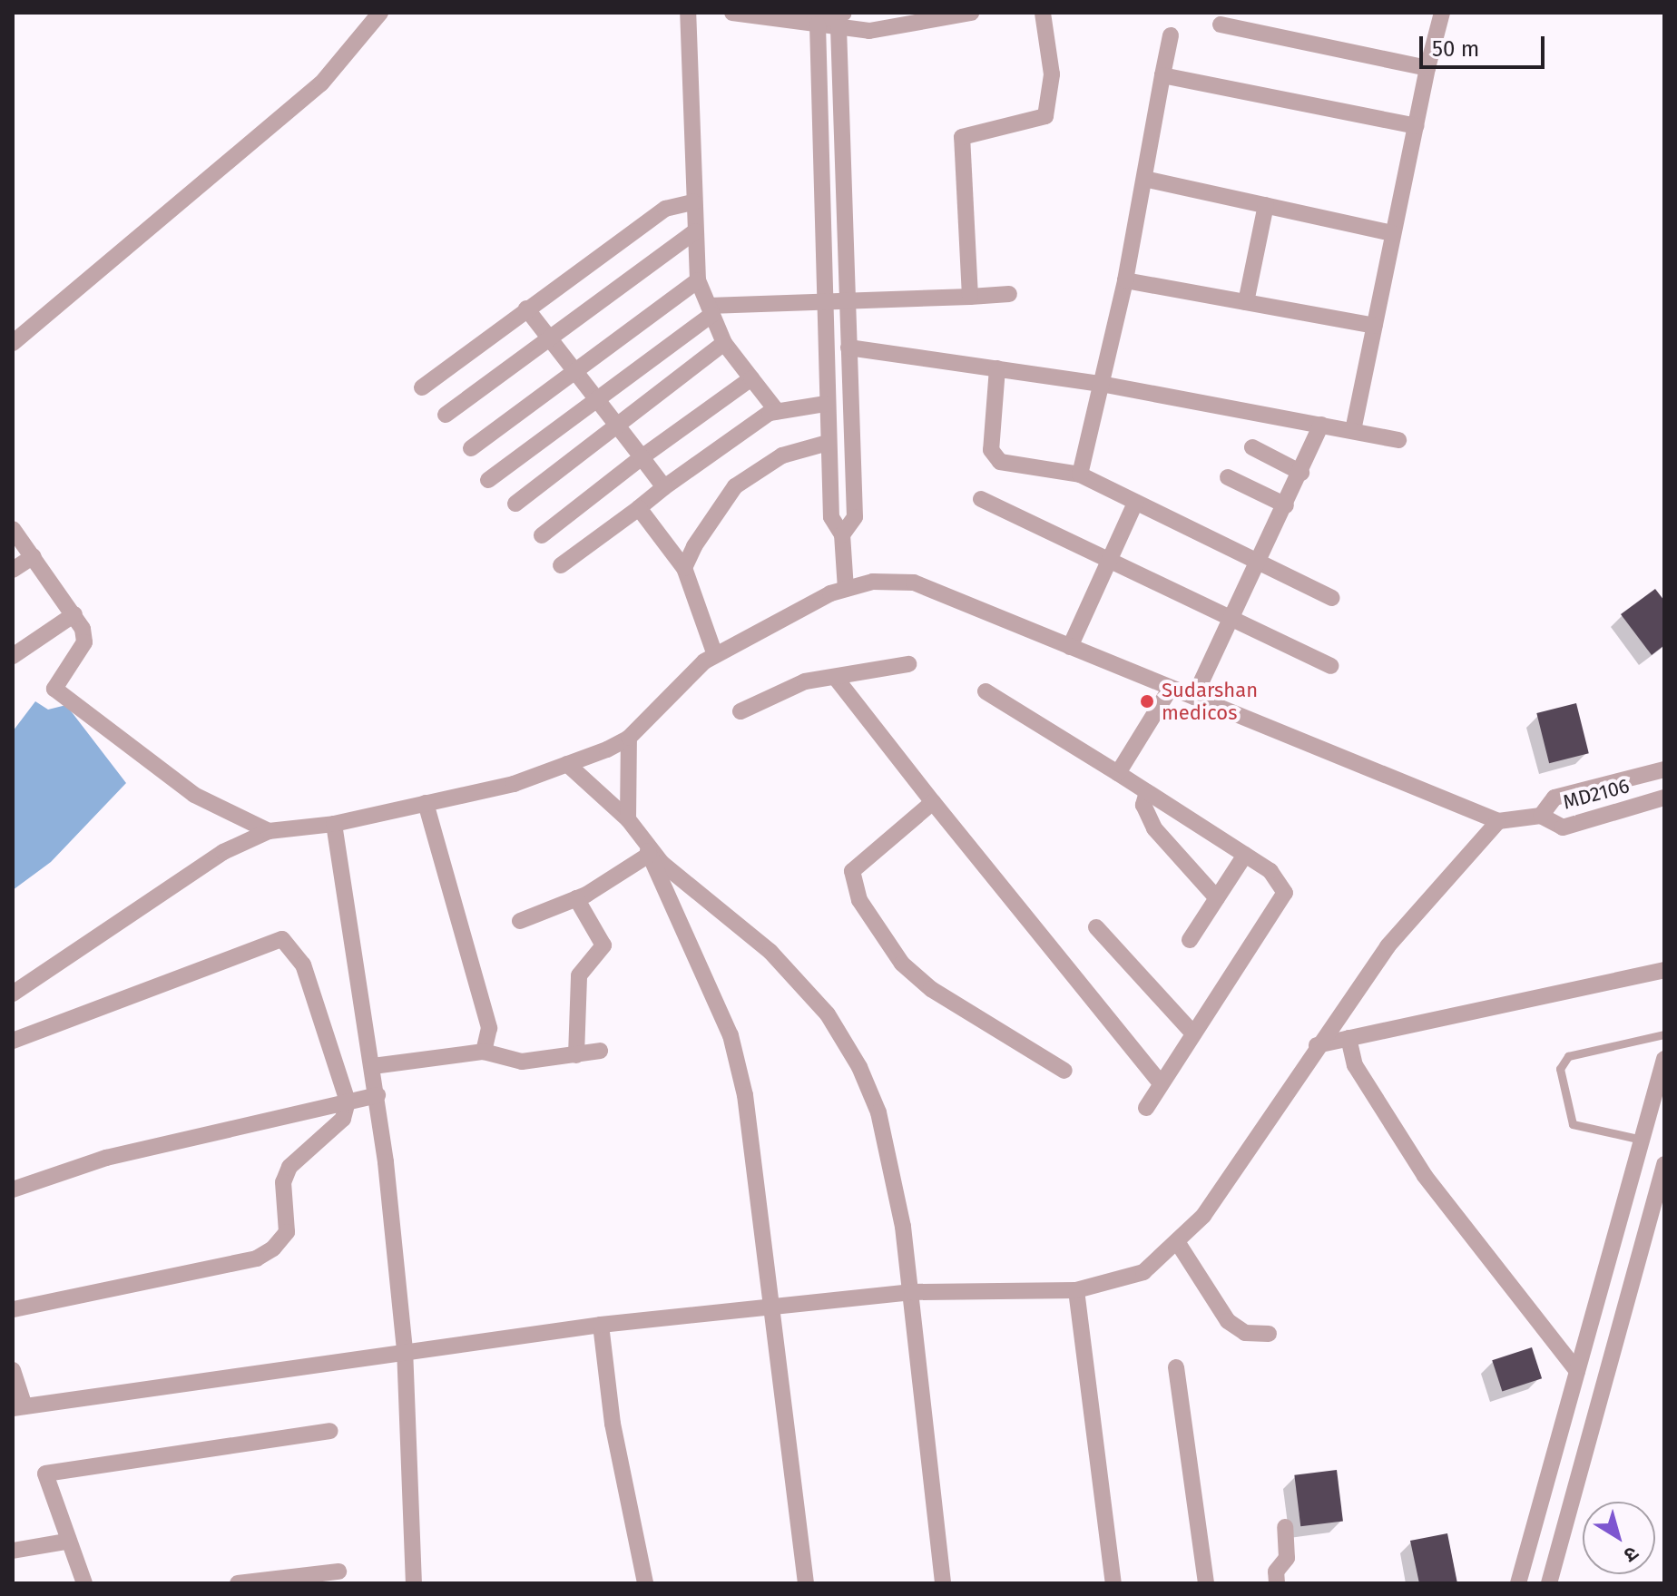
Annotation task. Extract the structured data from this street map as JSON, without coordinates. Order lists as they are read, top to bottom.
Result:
{
  "streets": {
    "street": ["MD2106"]
  },
  "places": ["Sudarshan medicos"],
  "scale_bar": "50 m",
  "north": "bottom right"
}
